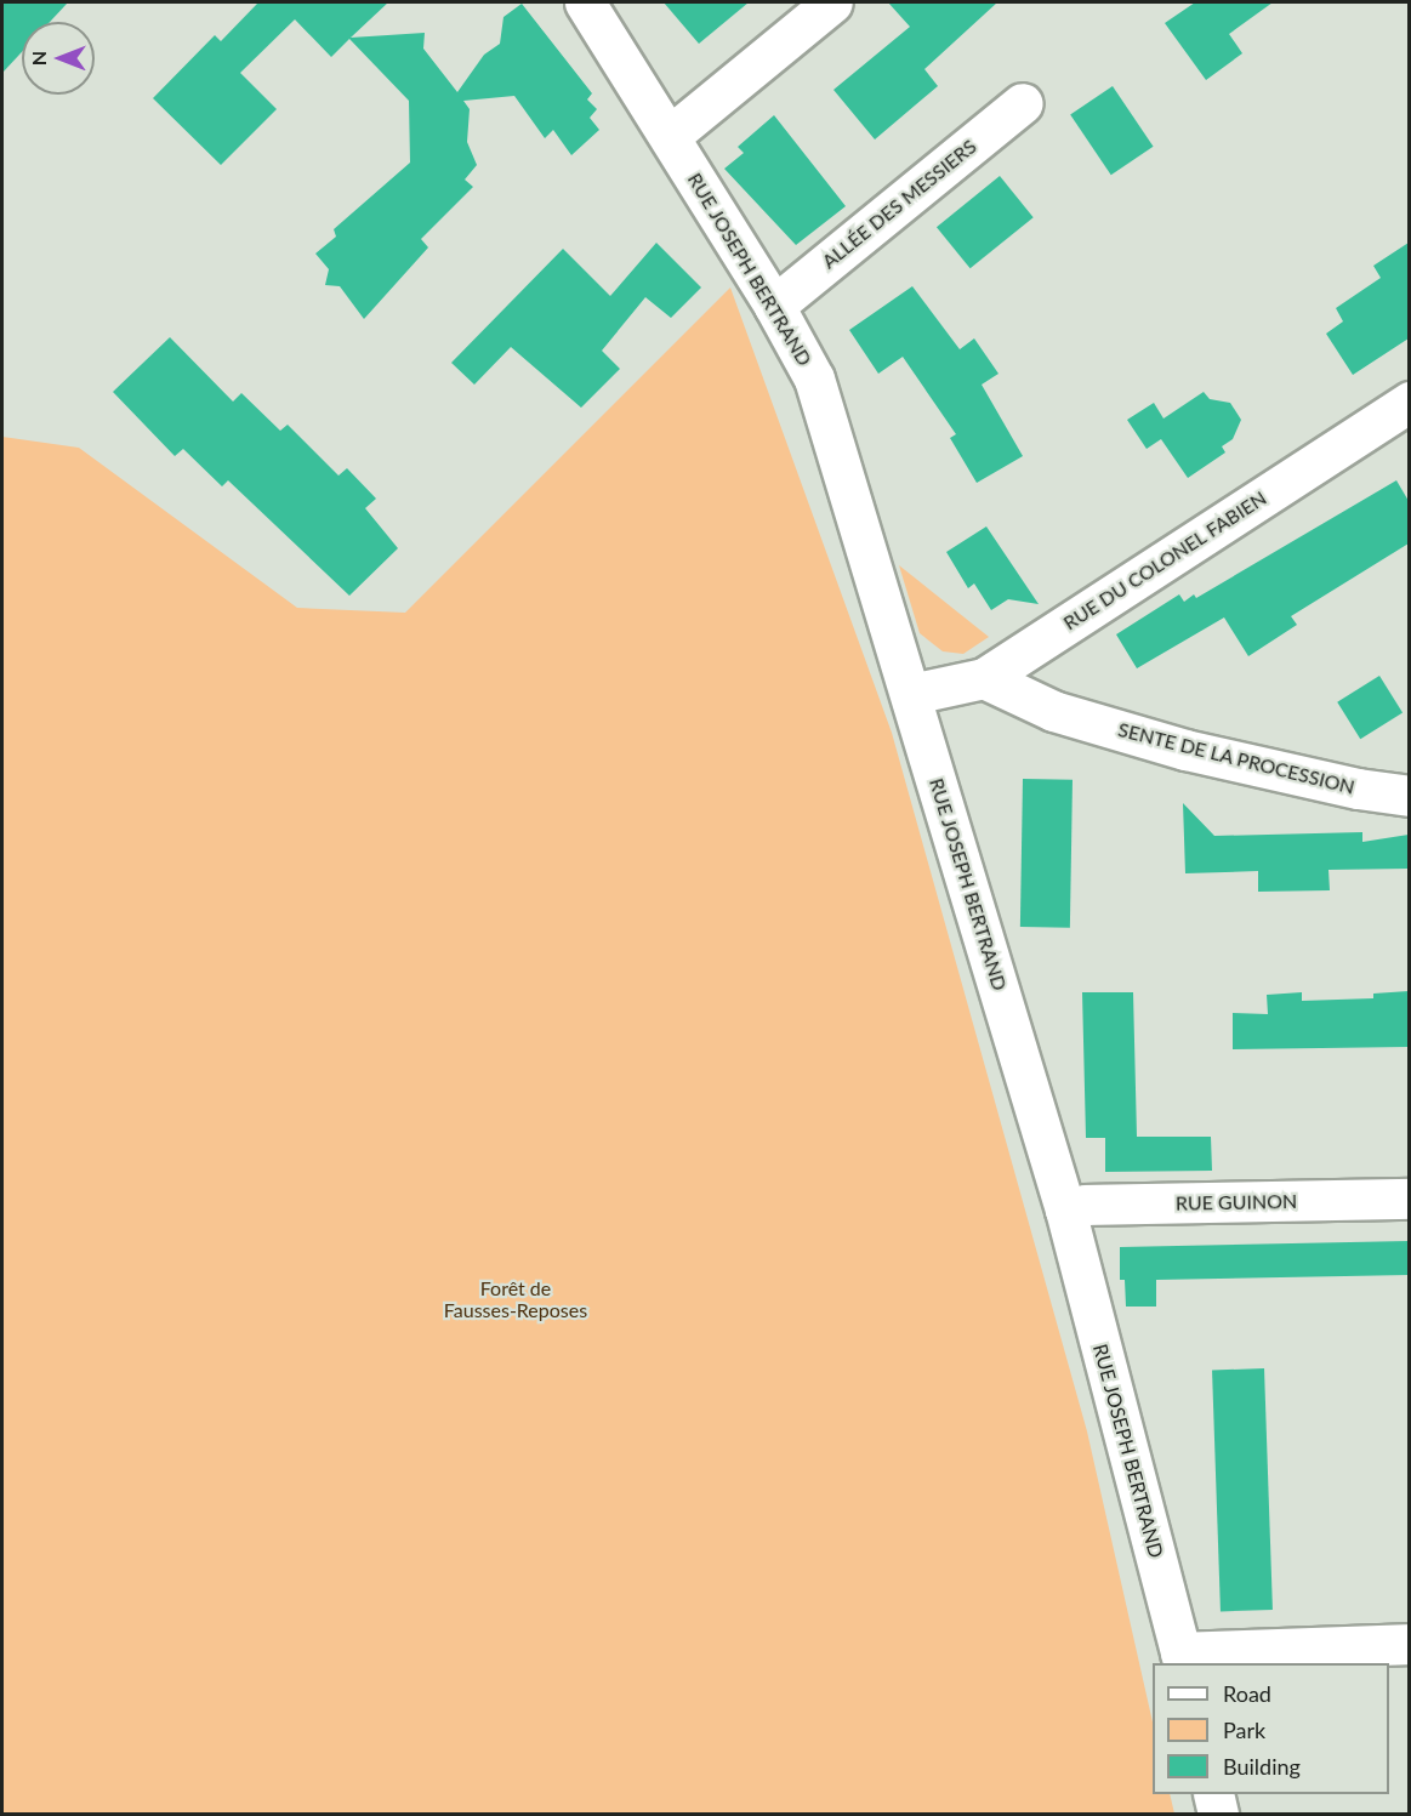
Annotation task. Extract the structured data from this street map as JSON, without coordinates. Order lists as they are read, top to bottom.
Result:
{
  "streets": {
    "street": [
      "ALLÉE DES MESSIERS",
      "RUE JOSEPH BERTRAND",
      "RUE DU COLONEL FABIEN",
      "SENTE DE LA PROCESSION",
      "RUE GUINON"
    ]
  },
  "crossings": [
    ["ALLÉE DES MESSIERS", "RUE JOSEPH BERTRAND"],
    ["RUE JOSEPH BERTRAND", "RUE DU COLONEL FABIEN"],
    ["RUE JOSEPH BERTRAND", "RUE GUINON"],
    ["RUE DU COLONEL FABIEN", "SENTE DE LA PROCESSION"]
  ],
  "parks": ["Forêt de Fausses-Reposes"],
  "legend": ["Road", "Park", "Building"],
  "north": "left"
}
